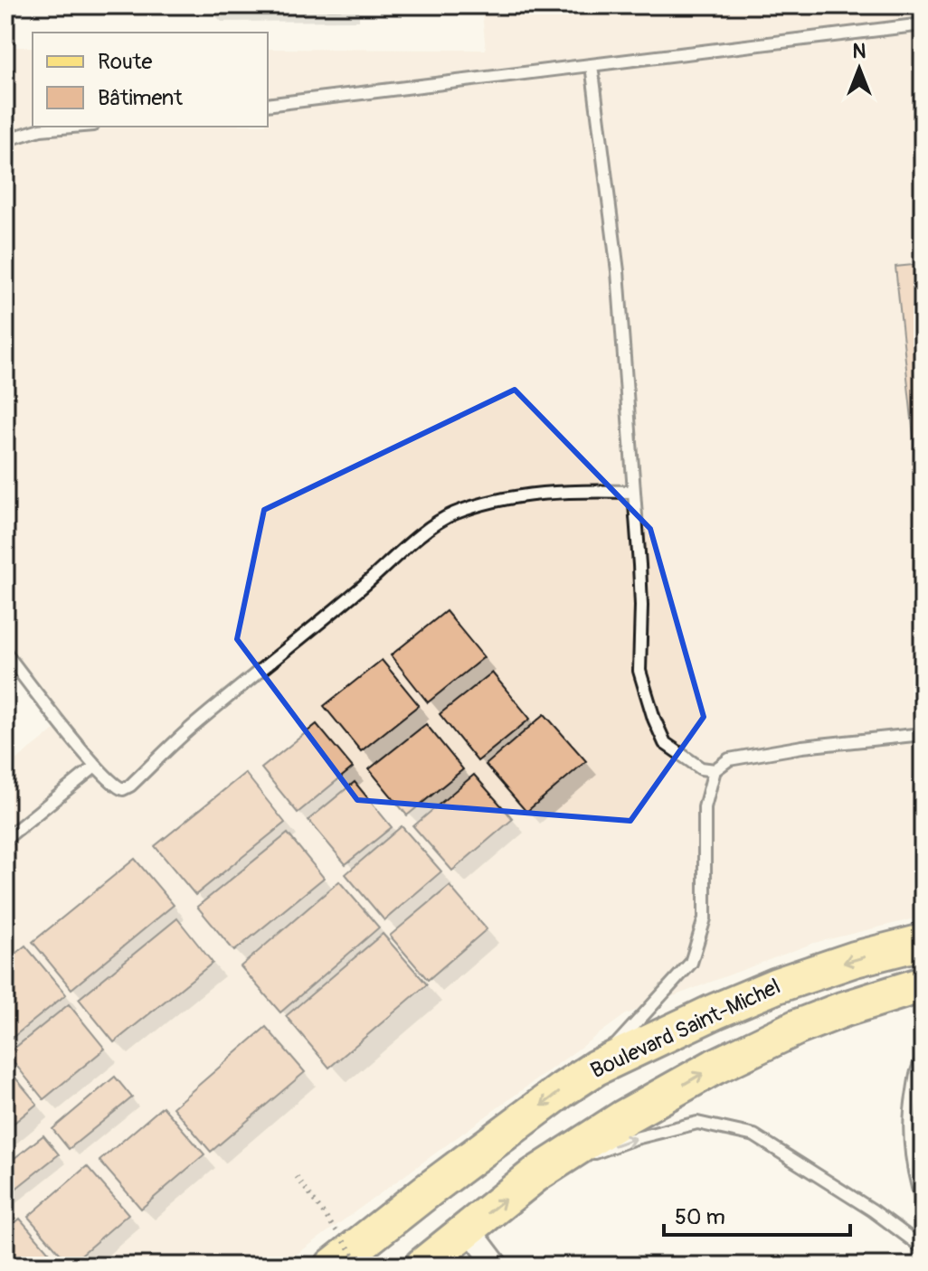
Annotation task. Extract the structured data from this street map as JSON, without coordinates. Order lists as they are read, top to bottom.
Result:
{
  "streets": {
    "main road": ["Boulevard Saint-Michel"]
  },
  "legend": ["Route", "Bâtiment"],
  "scale_bar": "50 m",
  "north": "top"
}
